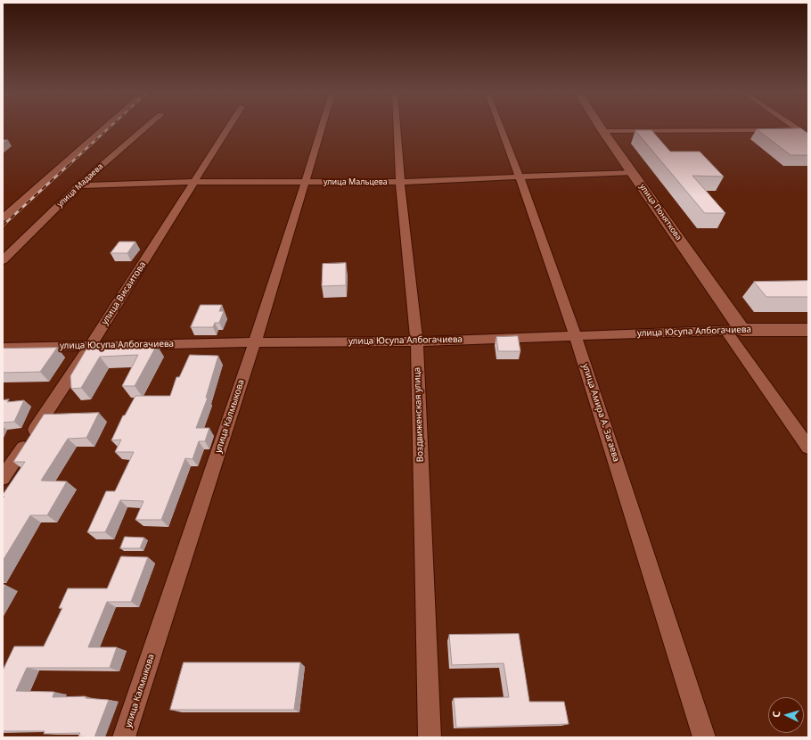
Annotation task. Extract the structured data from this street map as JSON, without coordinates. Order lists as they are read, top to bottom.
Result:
{
  "streets": {
    "street": [
      "улица Мальцева",
      "улица Мадаева",
      "улица Поняткова",
      "улица Висаитова",
      "улица Юсупа Албогачиева",
      "улица Амира А. Загаева",
      "Воздвиженская улица",
      "улица Калмыкова"
    ]
  },
  "crossings": [
    ["улица Мальцева", "улица Мадаева"],
    ["улица Мальцева", "улица Поняткова"],
    ["улица Мальцева", "улица Висаитова"],
    ["улица Мальцева", "улица Амира А. Загаева"],
    ["улица Мальцева", "Воздвиженская улица"],
    ["улица Мальцева", "улица Калмыкова"],
    ["улица Поняткова", "улица Юсупа Албогачиева"],
    ["улица Висаитова", "улица Юсупа Албогачиева"],
    ["улица Юсупа Албогачиева", "улица Амира А. Загаева"],
    ["улица Юсупа Албогачиева", "Воздвиженская улица"],
    ["улица Юсупа Албогачиева", "улица Калмыкова"]
  ],
  "north": "left"
}
